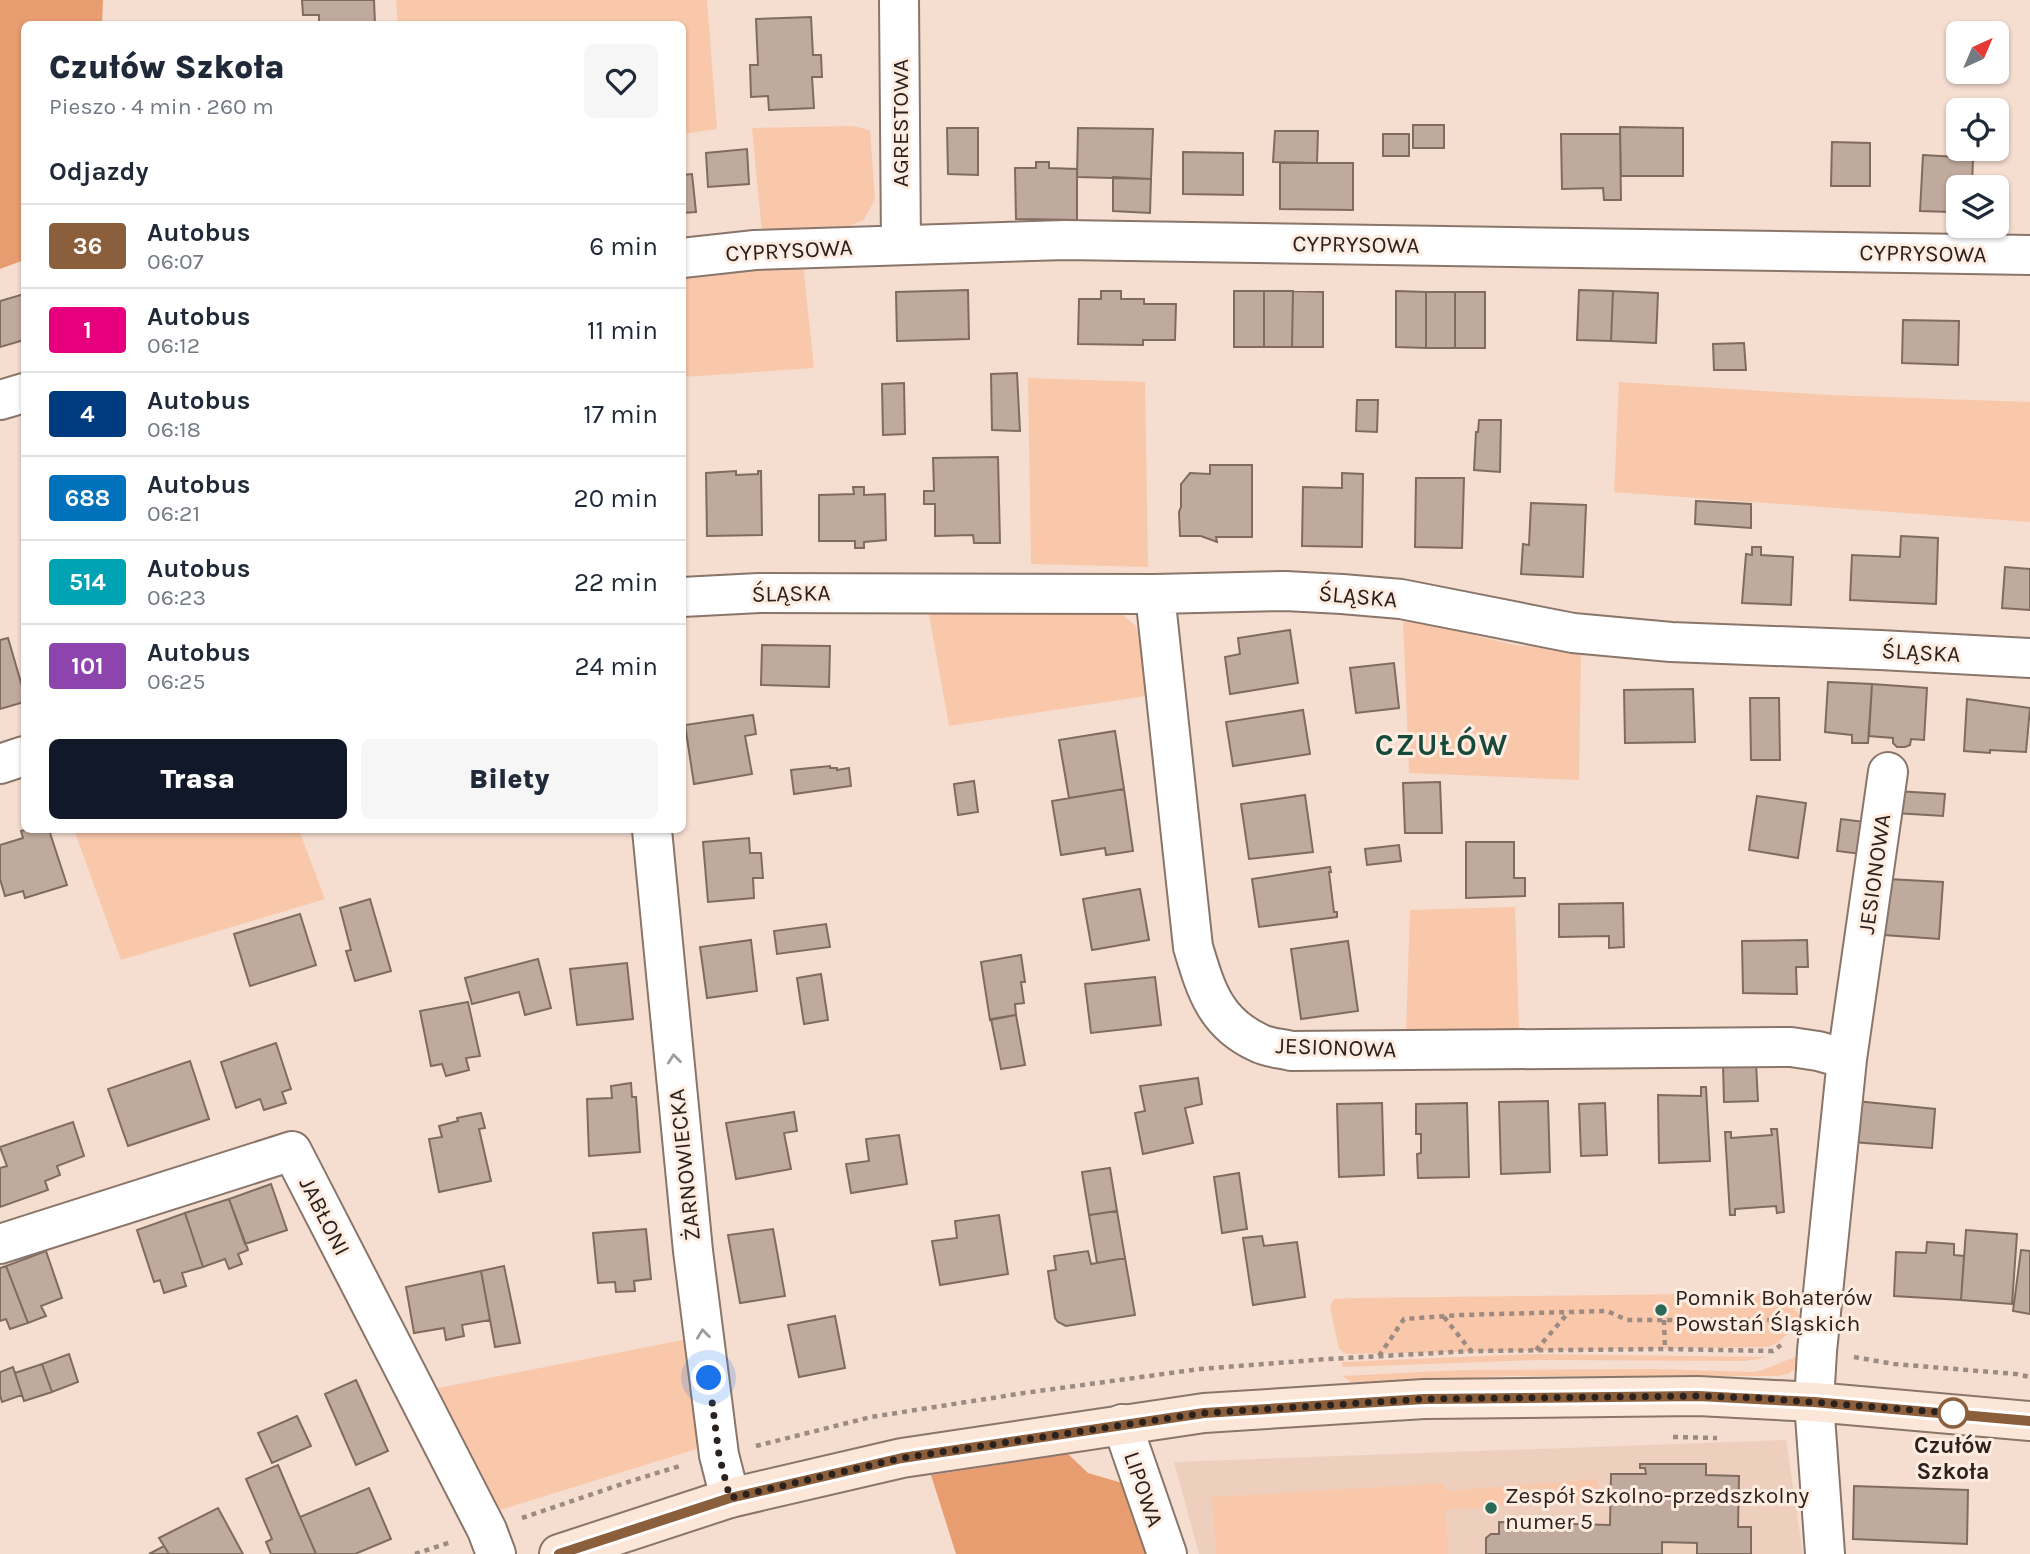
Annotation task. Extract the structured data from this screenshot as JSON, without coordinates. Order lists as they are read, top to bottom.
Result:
{
  "streets": {
    "street": [
      "AGRESTOWA",
      "CYPRYSOWA",
      "ŚLĄSKA",
      "JESIONOWA",
      "ŻARNOWIECKA",
      "JABŁONI",
      "LIPOWA"
    ]
  },
  "crossings": [
    ["AGRESTOWA", "CYPRYSOWA"],
    ["ŚLĄSKA", "JESIONOWA"]
  ],
  "one_way": ["ŻARNOWIECKA"],
  "districts": ["CZUŁÓW"],
  "places": ["Pomnik Bohaterów Powstań Śląskich", "Czułów Szkoła", "Zespół Szkolno-przedszkolny numer 5"],
  "lines": ["bus line 36"],
  "north": "top right",
  "page": {
    "heading": [
      ["Czułów Szkoła", "Pieszo · 4 min · 260 m"],
      "Odjazdy"
    ],
    "list": [
      {
        "mark": "36",
        "name": "Autobus",
        "note": "06:07",
        "value": "6 min"
      },
      {
        "mark": "1",
        "name": "Autobus",
        "note": "06:12",
        "value": "11 min"
      },
      {
        "mark": "4",
        "name": "Autobus",
        "note": "06:18",
        "value": "17 min"
      },
      {
        "mark": "688",
        "name": "Autobus",
        "note": "06:21",
        "value": "20 min"
      },
      {
        "mark": "514",
        "name": "Autobus",
        "note": "06:23",
        "value": "22 min"
      },
      {
        "mark": "101",
        "name": "Autobus",
        "note": "06:25",
        "value": "24 min"
      }
    ],
    "buttons": ["Trasa", "Bilety"]
  }
}
